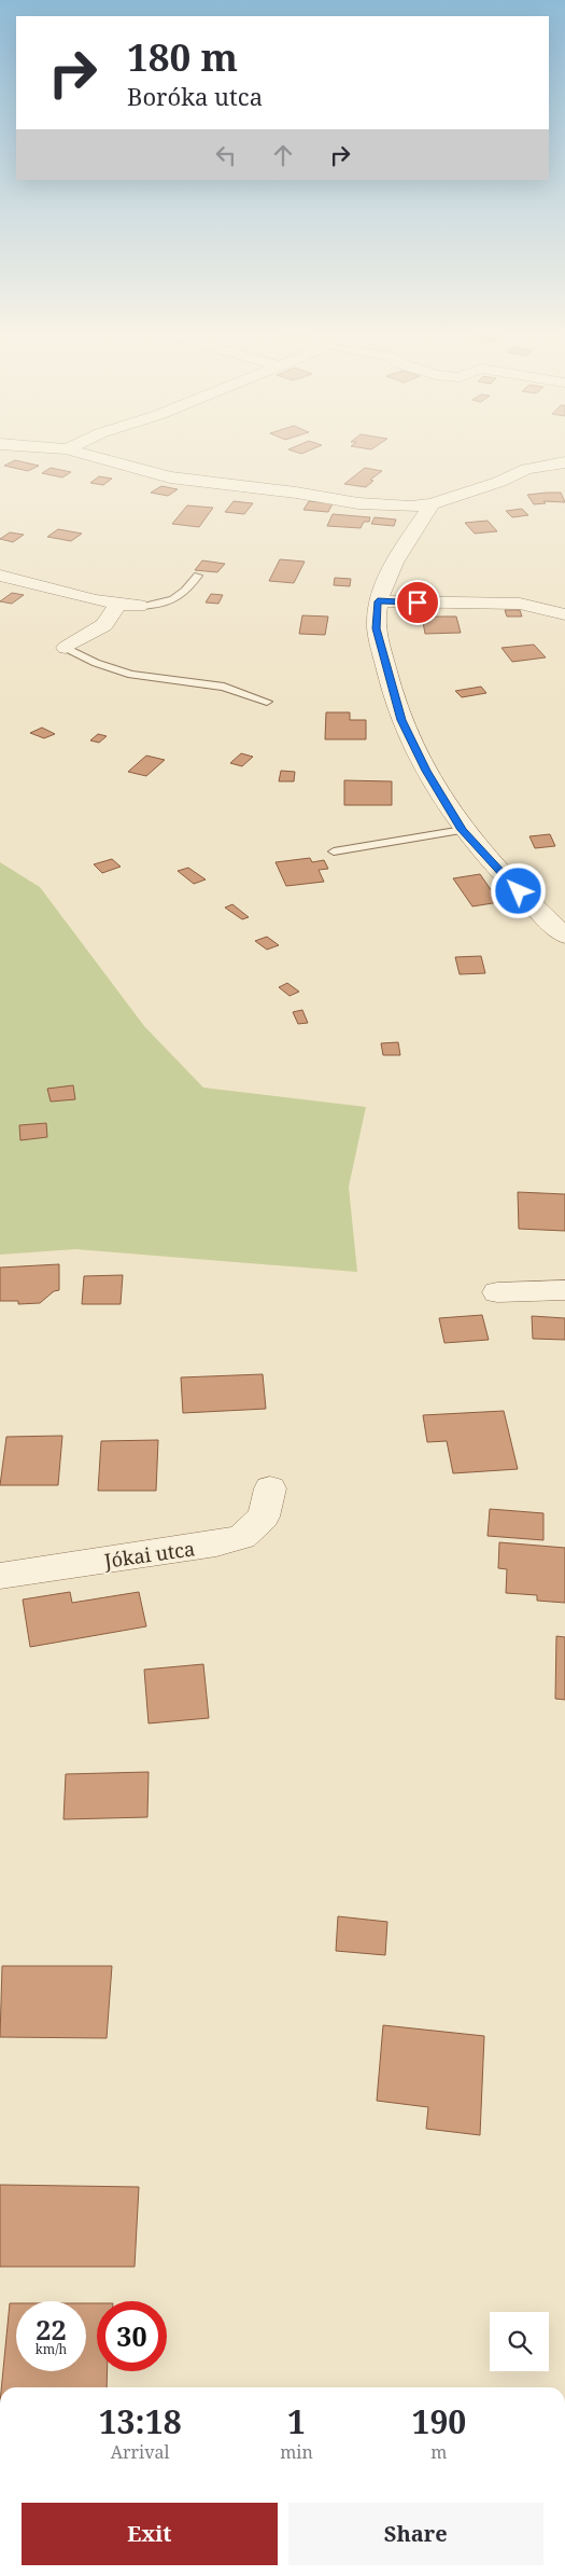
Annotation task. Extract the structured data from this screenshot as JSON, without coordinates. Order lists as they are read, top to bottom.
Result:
{
  "streets": {
    "street": ["Jókai utca"]
  },
  "page": {
    "turn": ["180 m", "Boróka utca"],
    "speed": "22 km/h",
    "limit": "30",
    "eta": [
      "13:18",
      "Arrival",
      "1",
      "min",
      "190",
      "m"
    ],
    "buttons": ["Exit", "Share"]
  }
}
